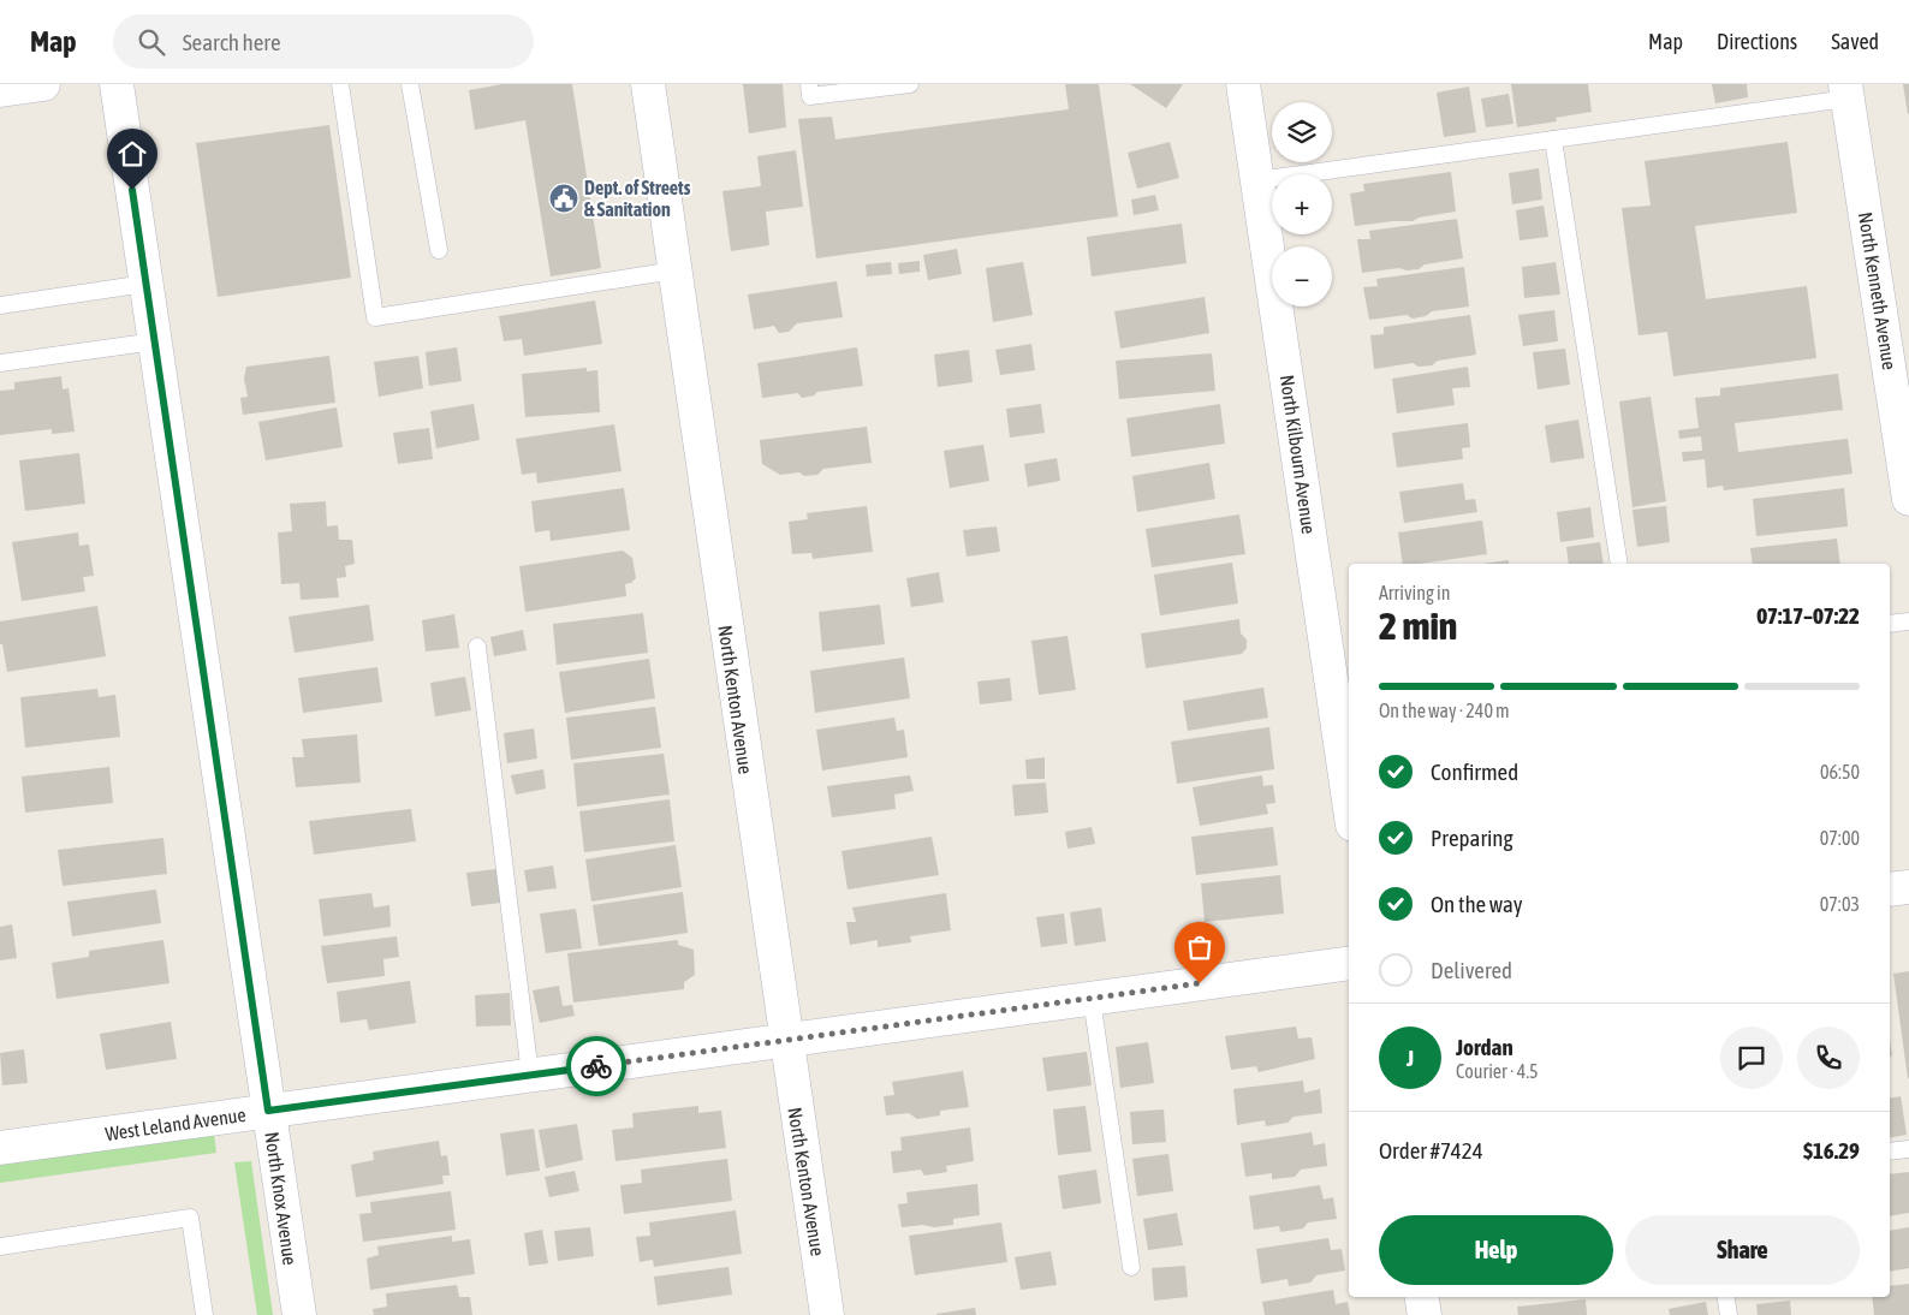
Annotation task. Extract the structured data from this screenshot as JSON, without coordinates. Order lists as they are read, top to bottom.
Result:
{
  "streets": {
    "street": [
      "North Kenneth Avenue",
      "North Kilbourn Avenue",
      "North Kenton Avenue",
      "West Leland Avenue",
      "North Knox Avenue"
    ]
  },
  "crossings": [
    ["North Kenton Avenue", "West Leland Avenue"],
    ["West Leland Avenue", "North Knox Avenue"]
  ],
  "places": {
    "public building": ["Dept. of Streets & Sanitation"]
  },
  "page": {
    "header": "Map",
    "search": "Search here",
    "nav": ["Map", "Directions", "Saved"],
    "map_buttons": ["+", "−"],
    "heading": ["2 min", "Arriving in", "07:17–07:22"],
    "panel": [
      "Jordan",
      "Courier · 4.5",
      "Order #7424",
      "$16.29"
    ],
    "bar": "On the way · 240 m",
    "list": [
      ["Confirmed", "06:50"],
      ["Preparing", "07:00"],
      ["On the way", "07:03"],
      "Delivered"
    ],
    "round": "J",
    "buttons": ["Help", "Share"]
  }
}
